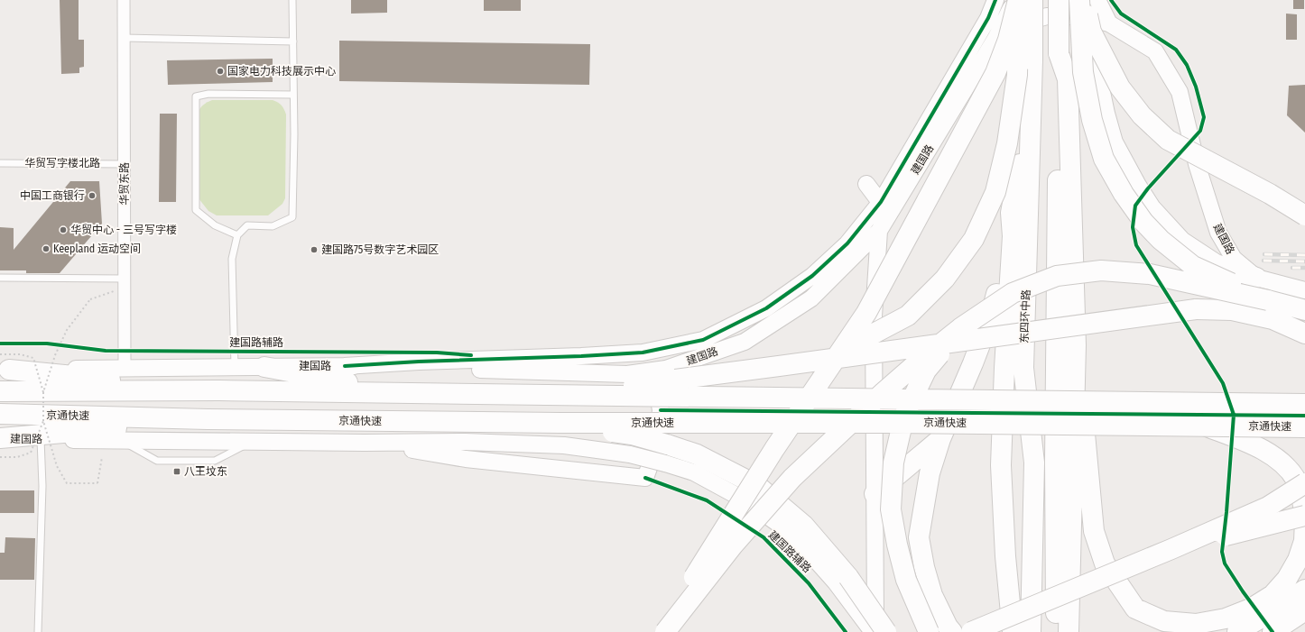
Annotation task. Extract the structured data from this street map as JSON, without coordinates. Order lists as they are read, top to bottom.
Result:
{
  "streets": {
    "highway": ["东四环中路", "京通快速"],
    "street": ["建国路", "华贸东路"],
    "lane": ["华贸写字楼北路"],
    "cycle path": ["建国路辅路"]
  },
  "crossings": [
    ["建国路", "华贸东路"],
    ["华贸写字楼北路", "华贸东路"]
  ],
  "places": {
    "other": [
      "国家电力科技展示中心",
      "中国工商银行",
      "华贸中心 - 三号写字楼",
      "Keepland 运动空间",
      "建国路75号数字艺术园区"
    ],
    "transit": ["八王坟东"]
  }
}
